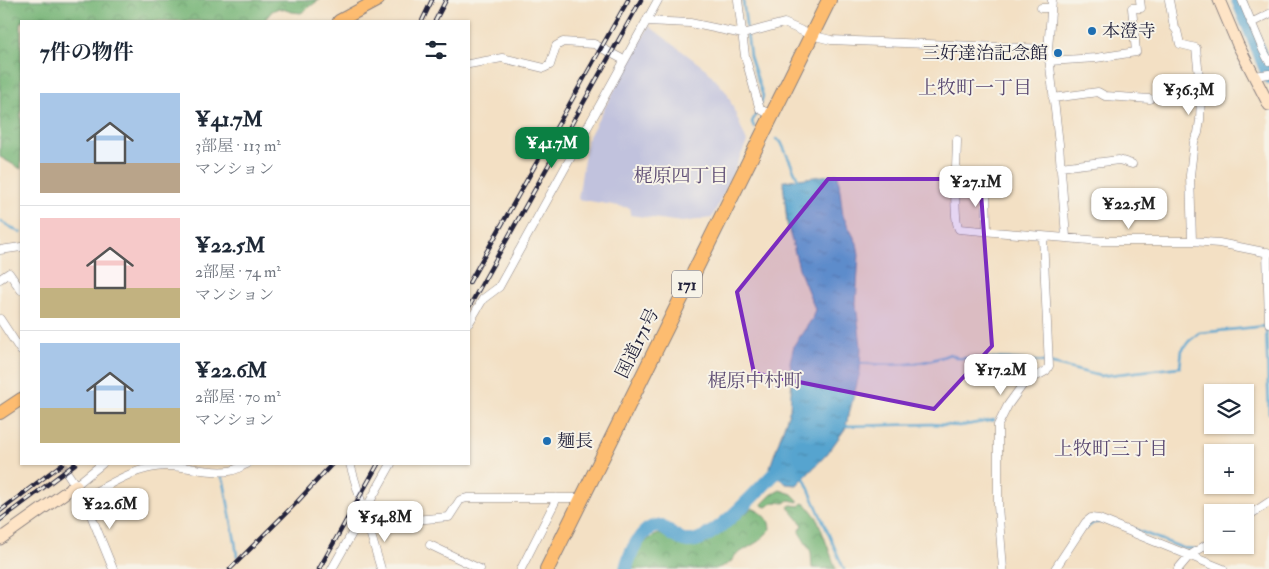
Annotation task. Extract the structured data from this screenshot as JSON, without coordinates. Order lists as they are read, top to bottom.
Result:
{
  "streets": {
    "highway": ["171", "国道171号"]
  },
  "districts": [
    "上牧町一丁目",
    "梶原四丁目",
    "梶原中村町",
    "上牧町三丁目"
  ],
  "places": ["本澄寺", "三好達治記念館", "麺長"],
  "page": {
    "heading": "7件の物件",
    "price": [
      "¥36.3M",
      "¥41.7M",
      "¥27.1M",
      "¥22.5M",
      "¥17.2M",
      "¥22.6M",
      "¥54.8M"
    ],
    "list": [
      {
        "name": "¥41.7M",
        "note": "3部屋 · 113 m² · マンション"
      },
      {
        "name": "¥22.5M",
        "note": "2部屋 · 74 m² · マンション"
      },
      {
        "name": "¥22.6M",
        "note": "2部屋 · 70 m² · マンション"
      }
    ],
    "map_buttons": ["+", "−"]
  }
}
